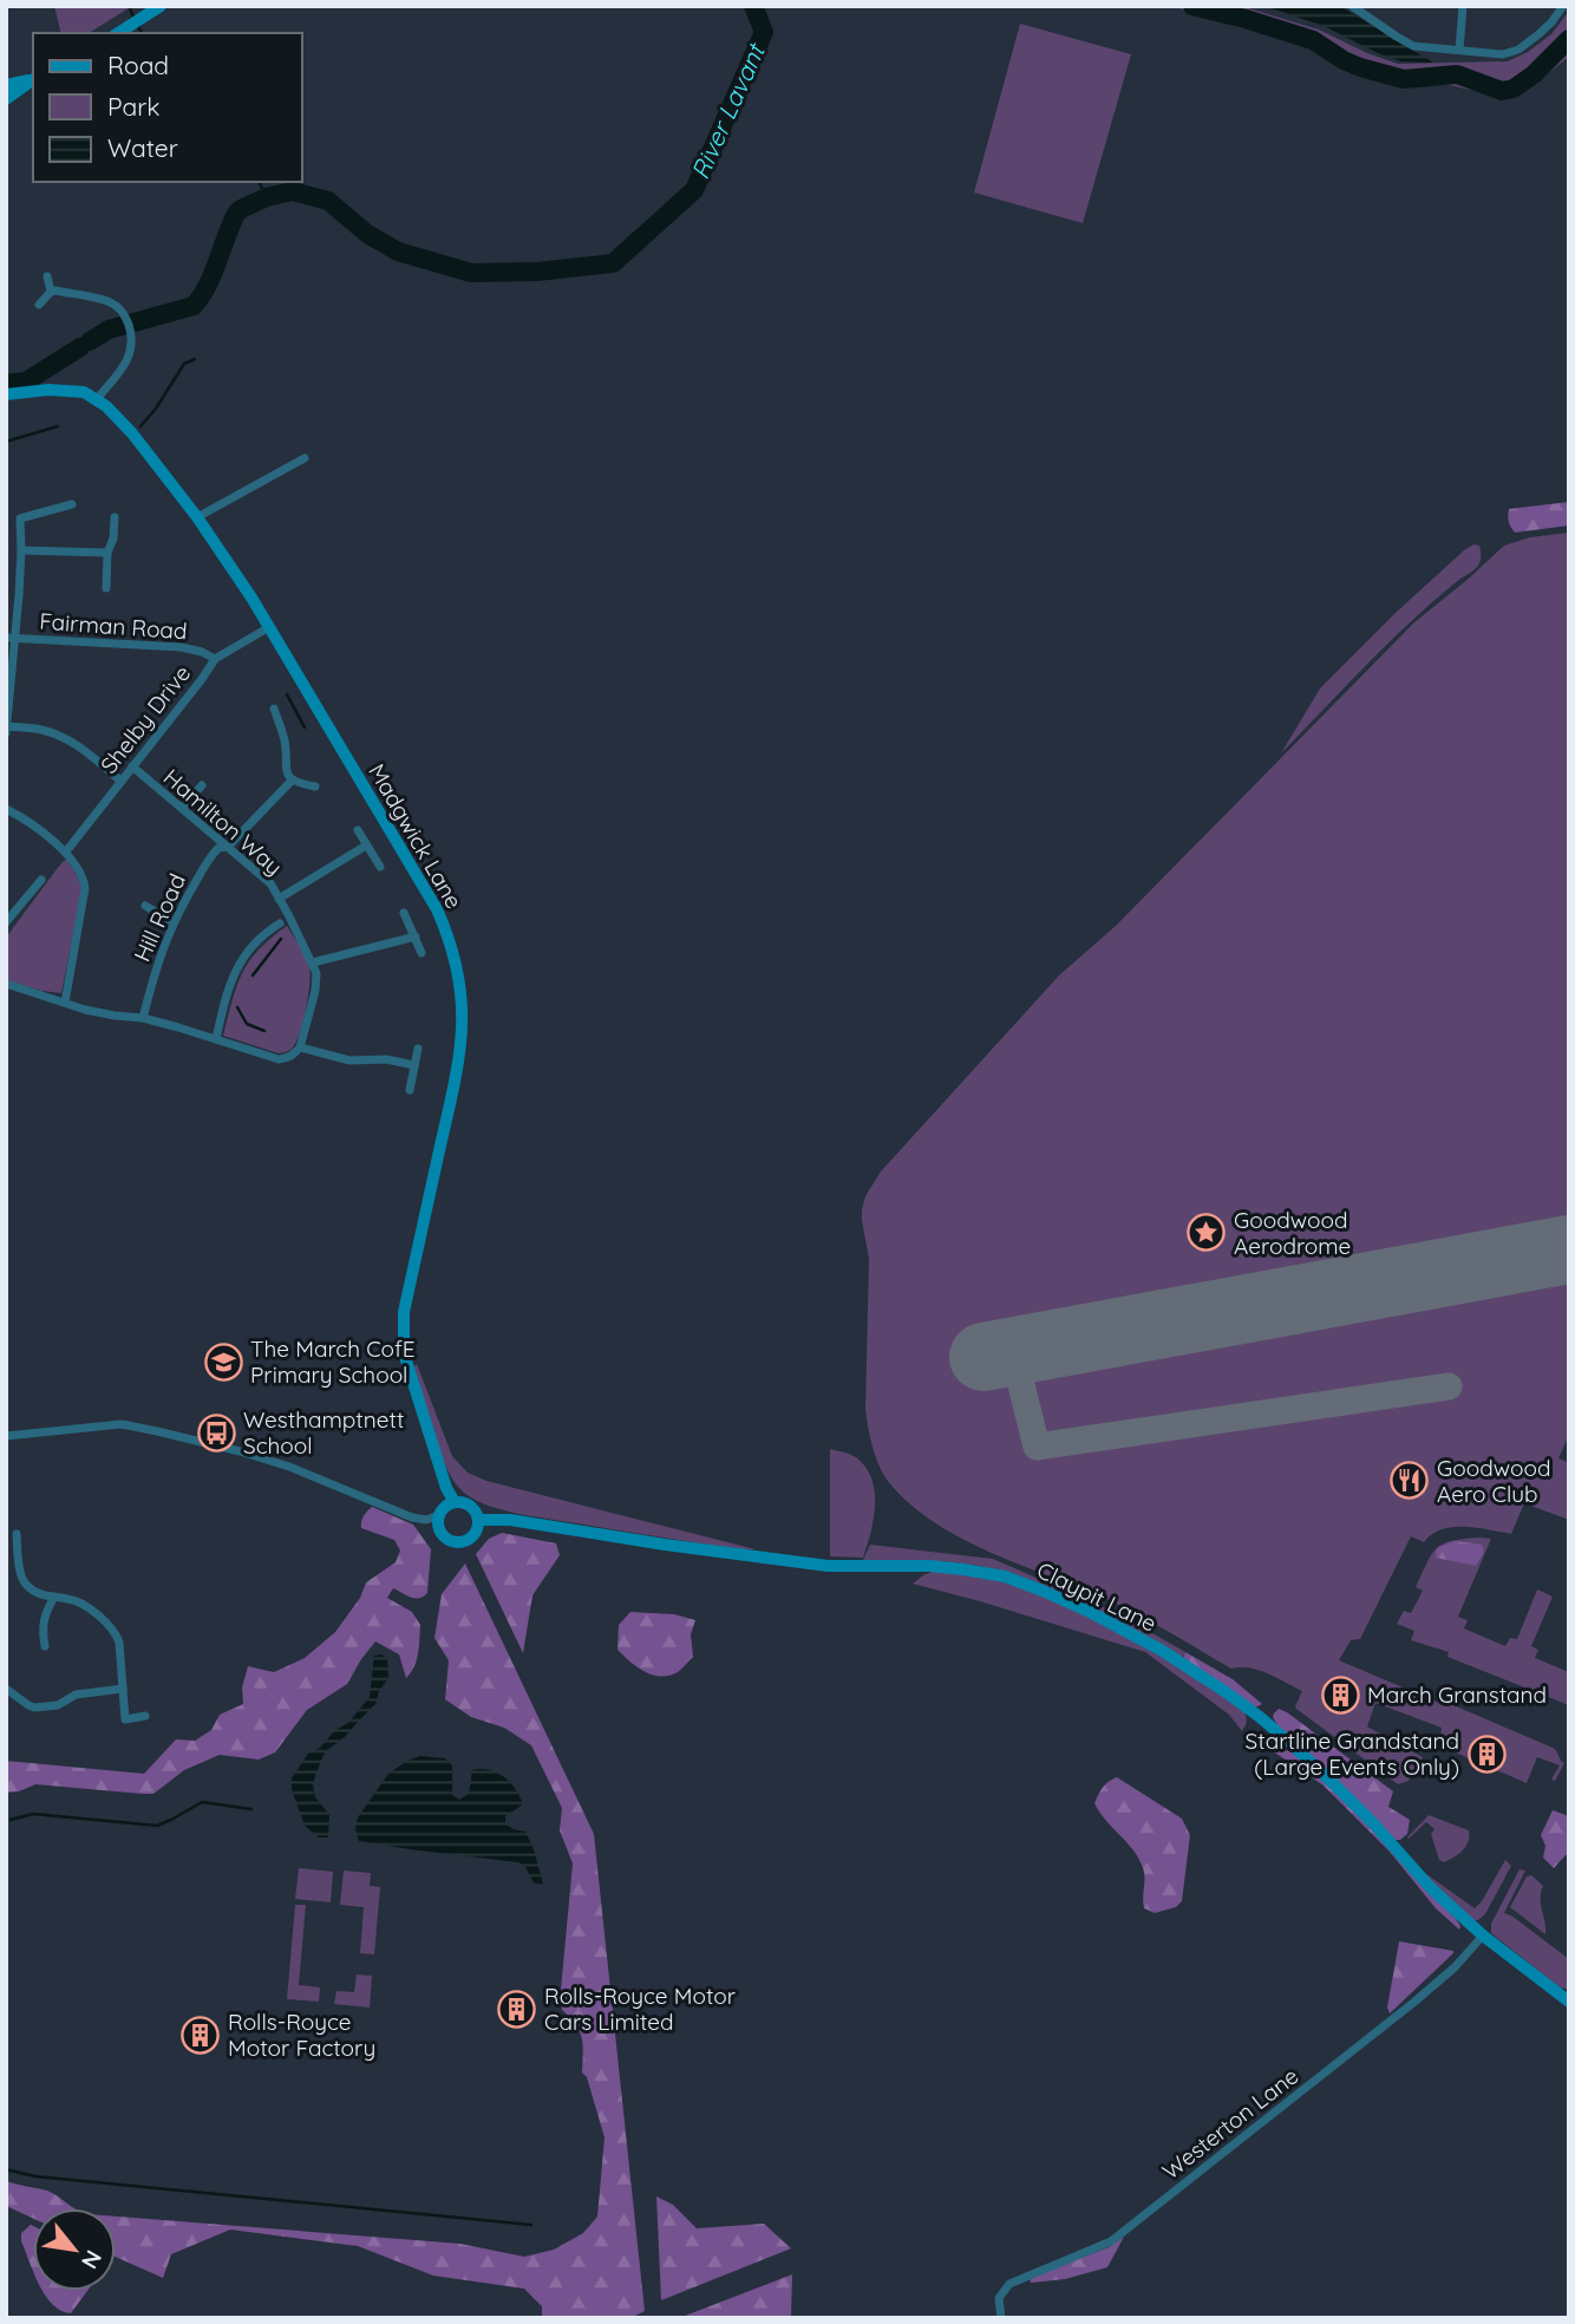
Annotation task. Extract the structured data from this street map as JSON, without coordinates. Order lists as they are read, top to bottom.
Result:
{
  "streets": {
    "street": [
      "Fairman Road",
      "Shelby Drive",
      "Hamilton Way",
      "Madgwick Lane",
      "Hill Road",
      "Claypit Lane",
      "Westerton Lane"
    ]
  },
  "crossings": [
    ["Fairman Road", "Shelby Drive"],
    ["Shelby Drive", "Hamilton Way"],
    ["Shelby Drive", "Madgwick Lane"],
    ["Hamilton Way", "Hill Road"],
    ["Madgwick Lane", "Claypit Lane"],
    ["Claypit Lane", "Westerton Lane"]
  ],
  "water": ["River Lavant"],
  "places": {
    "place": ["Goodwood Aerodrome"],
    "school or university": ["The March CofE Primary School"],
    "bus stop": ["Westhamptnett School"],
    "restaurant": ["Goodwood Aero Club"],
    "building": [
      "March Granstand",
      "Startline Grandstand (Large Events Only)",
      "Rolls-Royce Motor Cars Limited",
      "Rolls-Royce Motor Factory"
    ]
  },
  "legend": ["Road", "Park", "Water"],
  "north": "bottom right"
}
